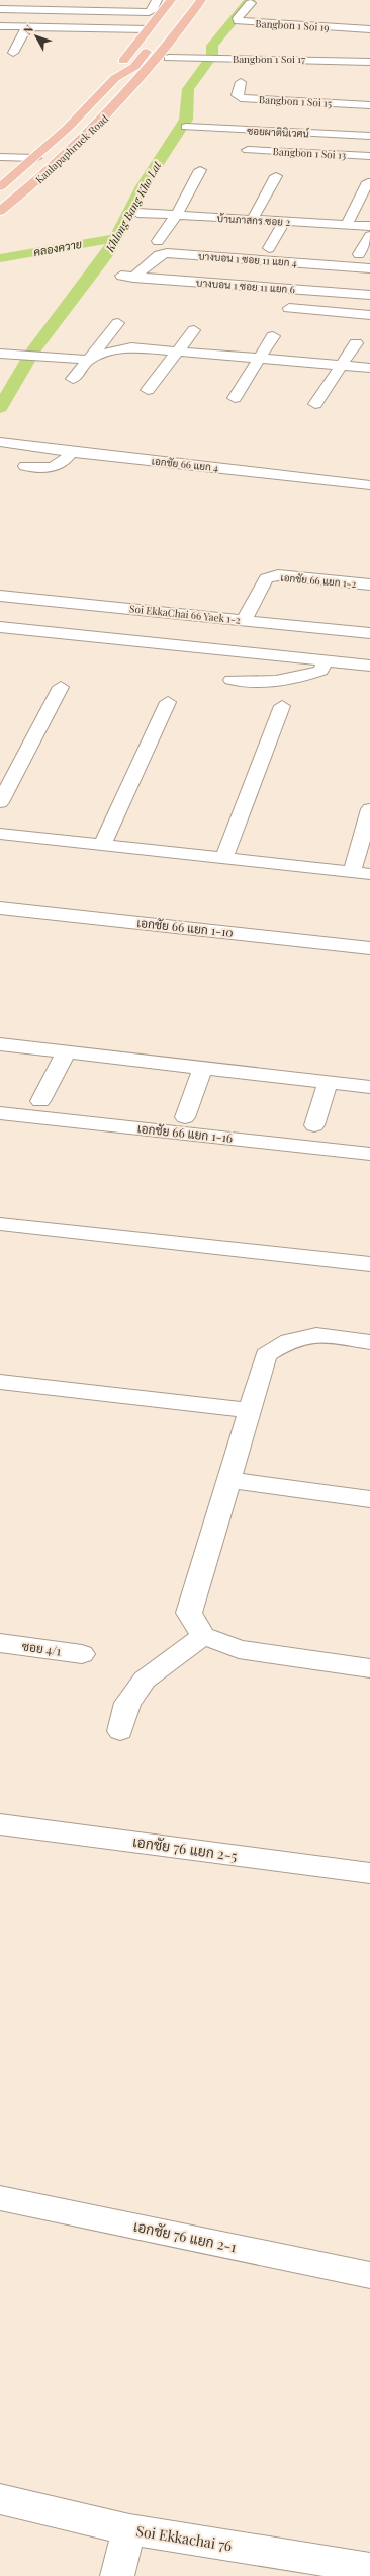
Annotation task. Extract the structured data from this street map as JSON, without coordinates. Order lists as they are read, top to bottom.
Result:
{
  "streets": {
    "main road": ["Kanlapaphruek Road"],
    "street": [
      "Bangbon 1 Soi 19",
      "Bangbon 1 Soi 17",
      "Bangbon 1 Soi 15",
      "ซอยผาตินิเวศน์",
      "Bangbon 1 Soi 13",
      "บ้านภาสกร ซอย 2",
      "บางบอน 1 ซอย 11 แยก 4",
      "บางบอน 1 ซอย 11 แยก 6",
      "เอกชัย 66 แยก 4",
      "เอกชัย 66 แยก 1-2",
      "Soi EkkaChai 66 Yaek 1-2",
      "เอกชัย 66 แยก 1-10",
      "เอกชัย 66 แยก 1-16",
      "ซอย 4/1",
      "เอกชัย 76 แยก 2-5",
      "เอกชัย 76 แยก 2-1",
      "Soi Ekkachai 76"
    ]
  },
  "crossings": [
    ["Bangbon 1 Soi 17", "Kanlapaphruek Road"],
    ["บางบอน 1 ซอย 11 แยก 4", "บางบอน 1 ซอย 11 แยก 6"],
    ["เอกชัย 66 แยก 1-2", "Soi EkkaChai 66 Yaek 1-2"]
  ],
  "water": ["Khlong Bang Kho Lat", "คลองควาย"],
  "north": "top left"
}
